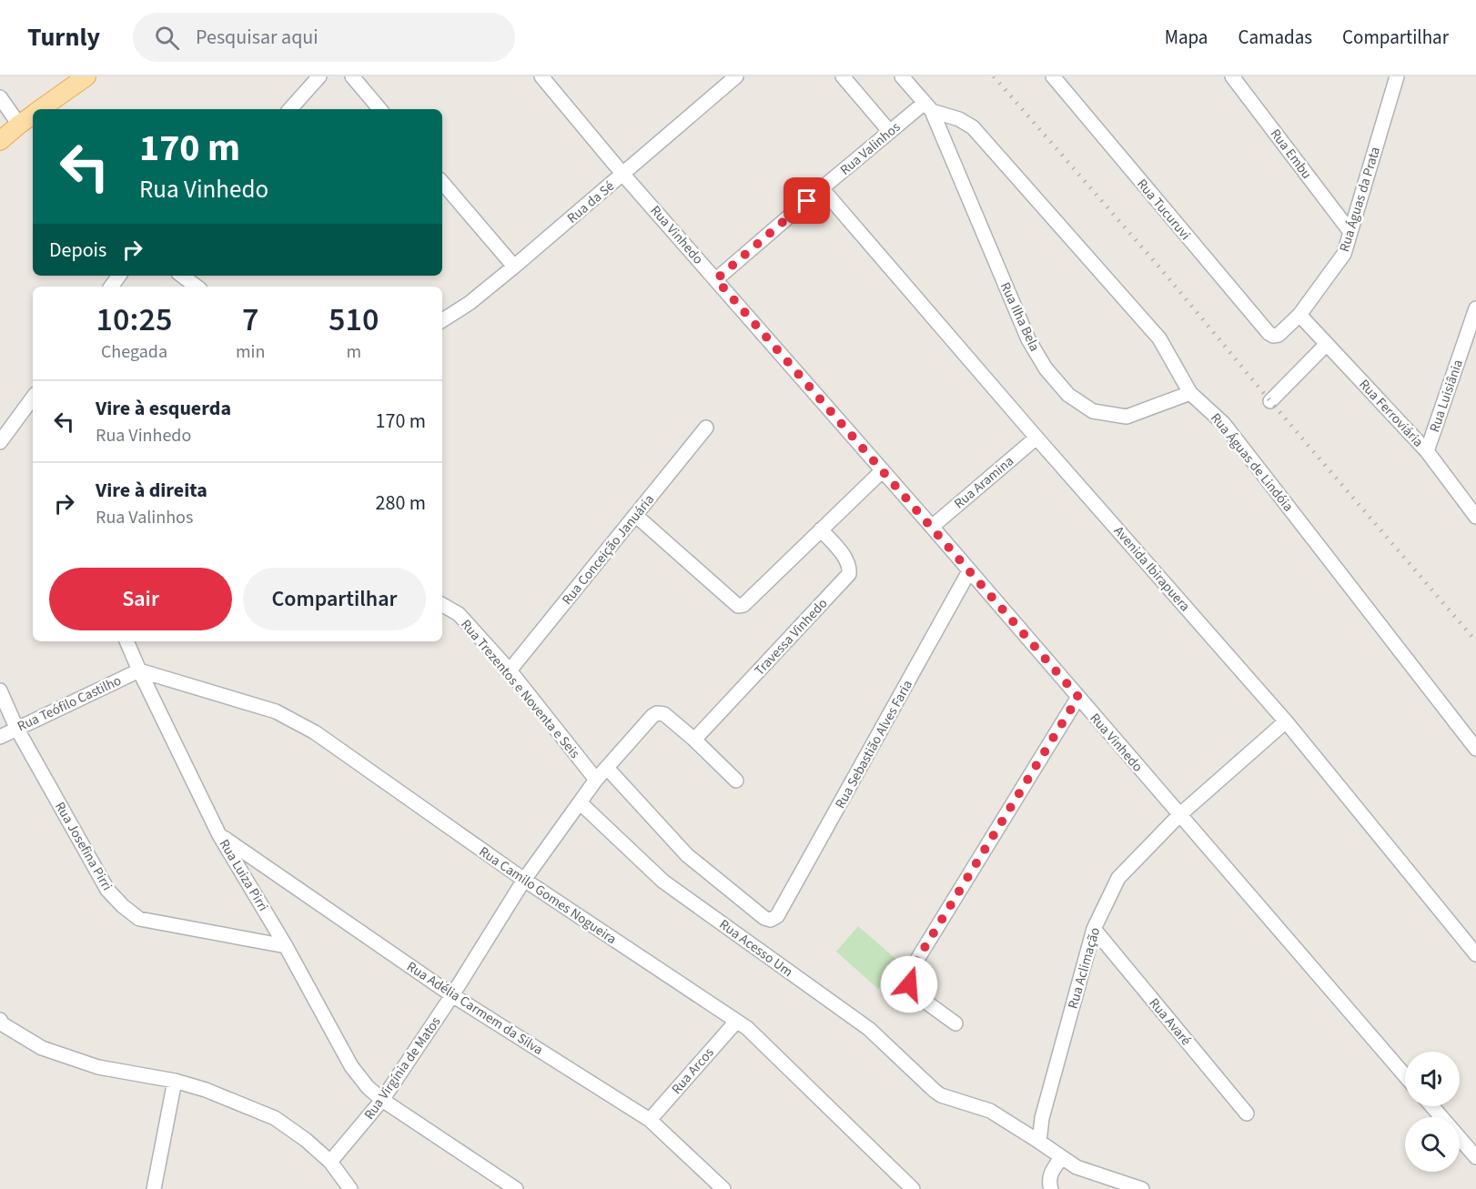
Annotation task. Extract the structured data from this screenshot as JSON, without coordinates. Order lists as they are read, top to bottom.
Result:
{
  "streets": {
    "street": [
      "Rua Valinhos",
      "Rua Embu",
      "Rua Águas da Prata",
      "Rua da Sé",
      "Rua Tucuruvi",
      "Rua Vinhedo",
      "Rua Ilha Bela",
      "Rua Luisiânia",
      "Rua Ferroviária",
      "Rua Águas de Lindóia",
      "Rua Aramina",
      "Rua Conceição Januária",
      "Avenida Ibirapuera",
      "Travessa Vinhedo",
      "Rua Trezentos e Noventa e Seis",
      "Rua Teófilo Castilho",
      "Rua Sebastião Alves Faria",
      "Rua Josefina Pirri",
      "Rua Luiza Pirri",
      "Rua Camilo Gomes Nogueira",
      "Rua Acesso Um",
      "Rua Aclimação",
      "Rua Adélia Carmem da Silva",
      "Rua Avaré",
      "Rua Virgínia de Matos",
      "Rua Arcos"
    ]
  },
  "crossings": [
    ["Rua Valinhos", "Rua Vinhedo"],
    ["Rua Valinhos", "Rua Ilha Bela"],
    ["Rua Valinhos", "Rua Águas de Lindóia"],
    ["Rua Valinhos", "Avenida Ibirapuera"],
    ["Rua Embu", "Rua Águas da Prata"],
    ["Rua Águas da Prata", "Rua Tucuruvi"],
    ["Rua Águas da Prata", "Rua Ferroviária"],
    ["Rua da Sé", "Rua Vinhedo"],
    ["Rua Vinhedo", "Rua Aramina"],
    ["Rua Vinhedo", "Rua Sebastião Alves Faria"],
    ["Rua Vinhedo", "Rua Aclimação"],
    ["Rua Ilha Bela", "Rua Águas de Lindóia"],
    ["Rua Luisiânia", "Rua Ferroviária"],
    ["Rua Aramina", "Avenida Ibirapuera"],
    ["Rua Conceição Januária", "Rua Trezentos e Noventa e Seis"],
    ["Avenida Ibirapuera", "Rua Aclimação"],
    ["Rua Trezentos e Noventa e Seis", "Rua Virgínia de Matos"],
    ["Rua Teófilo Castilho", "Rua Josefina Pirri"],
    ["Rua Teófilo Castilho", "Rua Luiza Pirri"],
    ["Rua Teófilo Castilho", "Rua Camilo Gomes Nogueira"],
    ["Rua Josefina Pirri", "Rua Luiza Pirri"],
    ["Rua Luiza Pirri", "Rua Camilo Gomes Nogueira"],
    ["Rua Luiza Pirri", "Rua Adélia Carmem da Silva"],
    ["Rua Luiza Pirri", "Rua Virgínia de Matos"],
    ["Rua Camilo Gomes Nogueira", "Rua Virgínia de Matos"],
    ["Rua Camilo Gomes Nogueira", "Rua Arcos"],
    ["Rua Acesso Um", "Rua Aclimação"],
    ["Rua Acesso Um", "Rua Virgínia de Matos"],
    ["Rua Aclimação", "Rua Avaré"],
    ["Rua Adélia Carmem da Silva", "Rua Virgínia de Matos"],
    ["Rua Adélia Carmem da Silva", "Rua Arcos"]
  ],
  "page": {
    "header": "Turnly",
    "search": "Pesquisar aqui",
    "nav": ["Mapa", "Camadas", "Compartilhar"],
    "turn": ["170 m", "Rua Vinhedo"],
    "then": "Depois",
    "eta": [
      "10:25",
      "Chegada",
      "7",
      "min",
      "510",
      "m"
    ],
    "list": [
      {
        "name": "Vire à esquerda",
        "note": "Rua Vinhedo",
        "value": "170 m"
      },
      {
        "name": "Vire à direita",
        "note": "Rua Valinhos",
        "value": "280 m"
      }
    ],
    "buttons": ["Sair", "Compartilhar"]
  }
}
